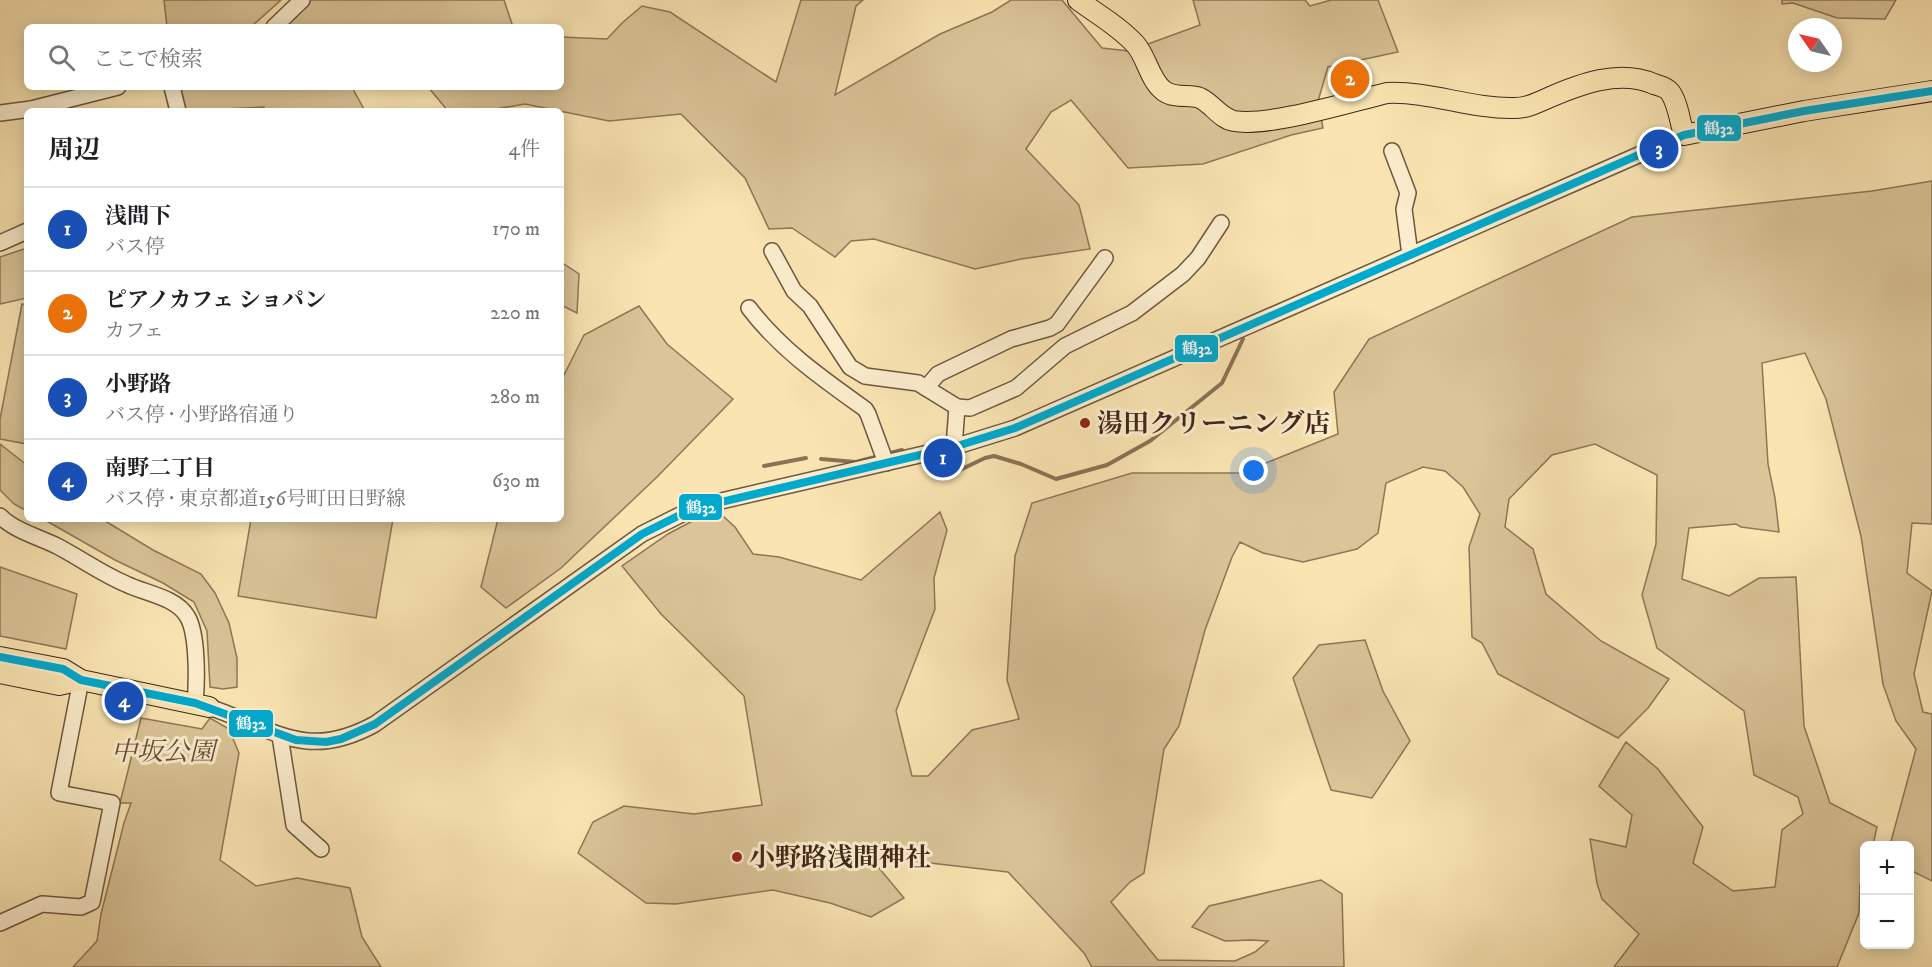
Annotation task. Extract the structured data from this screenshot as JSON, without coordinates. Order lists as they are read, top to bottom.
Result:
{
  "parks": ["中坂公園"],
  "places": ["湯田クリーニング店", "小野路浅間神社"],
  "lines": ["transit line 鶴32"],
  "north": "top left",
  "page": {
    "search": "ここで検索",
    "pins": [
      "2",
      "3",
      "1",
      "4"
    ],
    "heading": ["周辺", "4件"],
    "list": [
      {
        "mark": "1",
        "name": "浅間下",
        "note": "バス停",
        "value": "170 m"
      },
      {
        "mark": "2",
        "name": "ピアノカフェ ショパン",
        "note": "カフェ",
        "value": "220 m"
      },
      {
        "mark": "3",
        "name": "小野路",
        "note": "バス停 · 小野路宿通り",
        "value": "280 m"
      },
      {
        "mark": "4",
        "name": "南野二丁目",
        "note": "バス停 · 東京都道156号町田日野線",
        "value": "630 m"
      }
    ],
    "map_buttons": ["+", "−"]
  }
}
